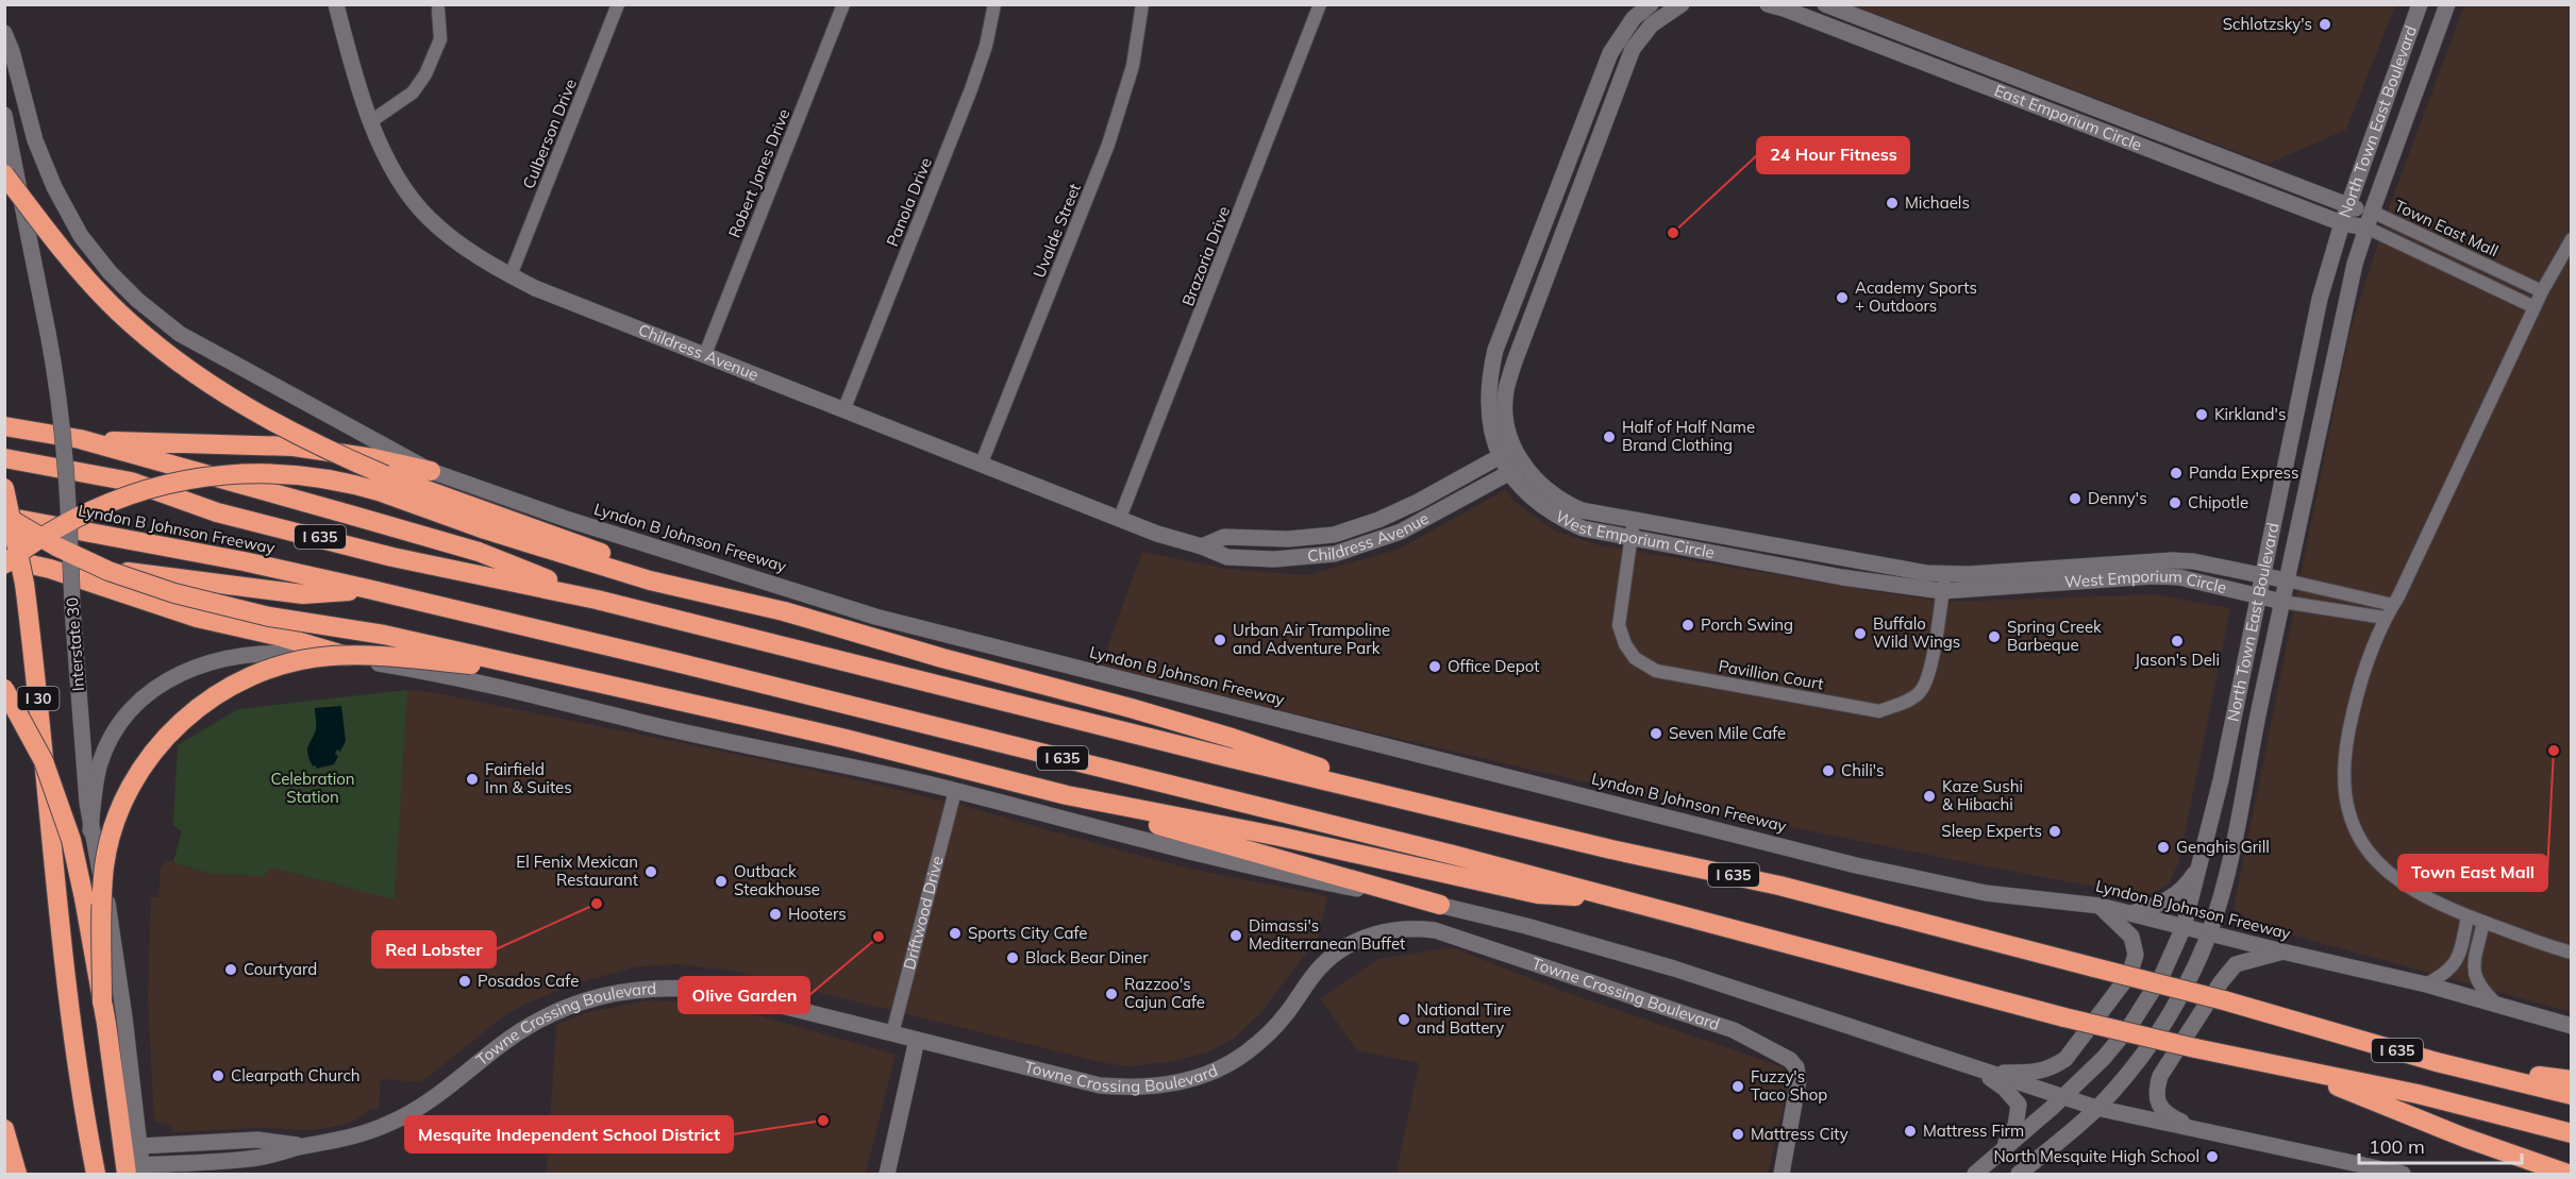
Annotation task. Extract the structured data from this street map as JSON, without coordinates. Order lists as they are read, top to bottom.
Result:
{
  "streets": {
    "highway": ["Lyndon B Johnson Freeway", "I 635", "I 30"],
    "main road": [
      "East Emporium Circle",
      "North Town East Boulevard",
      "Childress Avenue",
      "West Emporium Circle",
      "Interstate 30",
      "Towne Crossing Boulevard"
    ],
    "street": [
      "Culberson Drive",
      "Robert Jones Drive",
      "Panola Drive",
      "Town East Mall",
      "Uvalde Street",
      "Brazoria Drive",
      "Pavillion Court",
      "Driftwood Drive"
    ]
  },
  "crossings": [
    ["East Emporium Circle", "North Town East Boulevard"],
    ["East Emporium Circle", "Town East Mall"],
    ["North Town East Boulevard", "Town East Mall"],
    ["North Town East Boulevard", "Lyndon B Johnson Freeway"],
    ["North Town East Boulevard", "West Emporium Circle"],
    ["Culberson Drive", "Childress Avenue"],
    ["Robert Jones Drive", "Childress Avenue"],
    ["Panola Drive", "Childress Avenue"],
    ["Uvalde Street", "Childress Avenue"],
    ["Brazoria Drive", "Childress Avenue"],
    ["Childress Avenue", "West Emporium Circle"],
    ["West Emporium Circle", "Pavillion Court"],
    ["Interstate 30", "Towne Crossing Boulevard"],
    ["Driftwood Drive", "Towne Crossing Boulevard"]
  ],
  "parks": ["Celebration Station"],
  "places": [
    "Schlotzsky's",
    "Michaels",
    "24 Hour Fitness",
    "Academy Sports + Outdoors",
    "Kirkland's",
    "Half of Half Name Brand Clothing",
    "Panda Express",
    "Denny's",
    "Chipotle",
    "Porch Swing",
    "Buffalo Wild Wings",
    "Spring Creek Barbeque",
    "Urban Air Trampoline and Adventure Park",
    "Jason's Deli",
    "Office Depot",
    "Seven Mile Cafe",
    "Town East Mall",
    "Chili's",
    "Fairfield Inn & Suites",
    "Kaze Sushi & Hibachi",
    "Sleep Experts",
    "Genghis Grill",
    "El Fenix Mexican Restaurant",
    "Outback Steakhouse",
    "Red Lobster",
    "Hooters",
    "Sports City Cafe",
    "Dimassi's Mediterranean Buffet",
    "Olive Garden",
    "Black Bear Diner",
    "Courtyard",
    "Posados Cafe",
    "Razzoo's Cajun Cafe",
    "National Tire and Battery",
    "Clearpath Church",
    "Fuzzy's Taco Shop",
    "Mesquite Independent School District",
    "Mattress Firm",
    "Mattress City",
    "North Mesquite High School"
  ],
  "scale_bar": "100 m"
}
